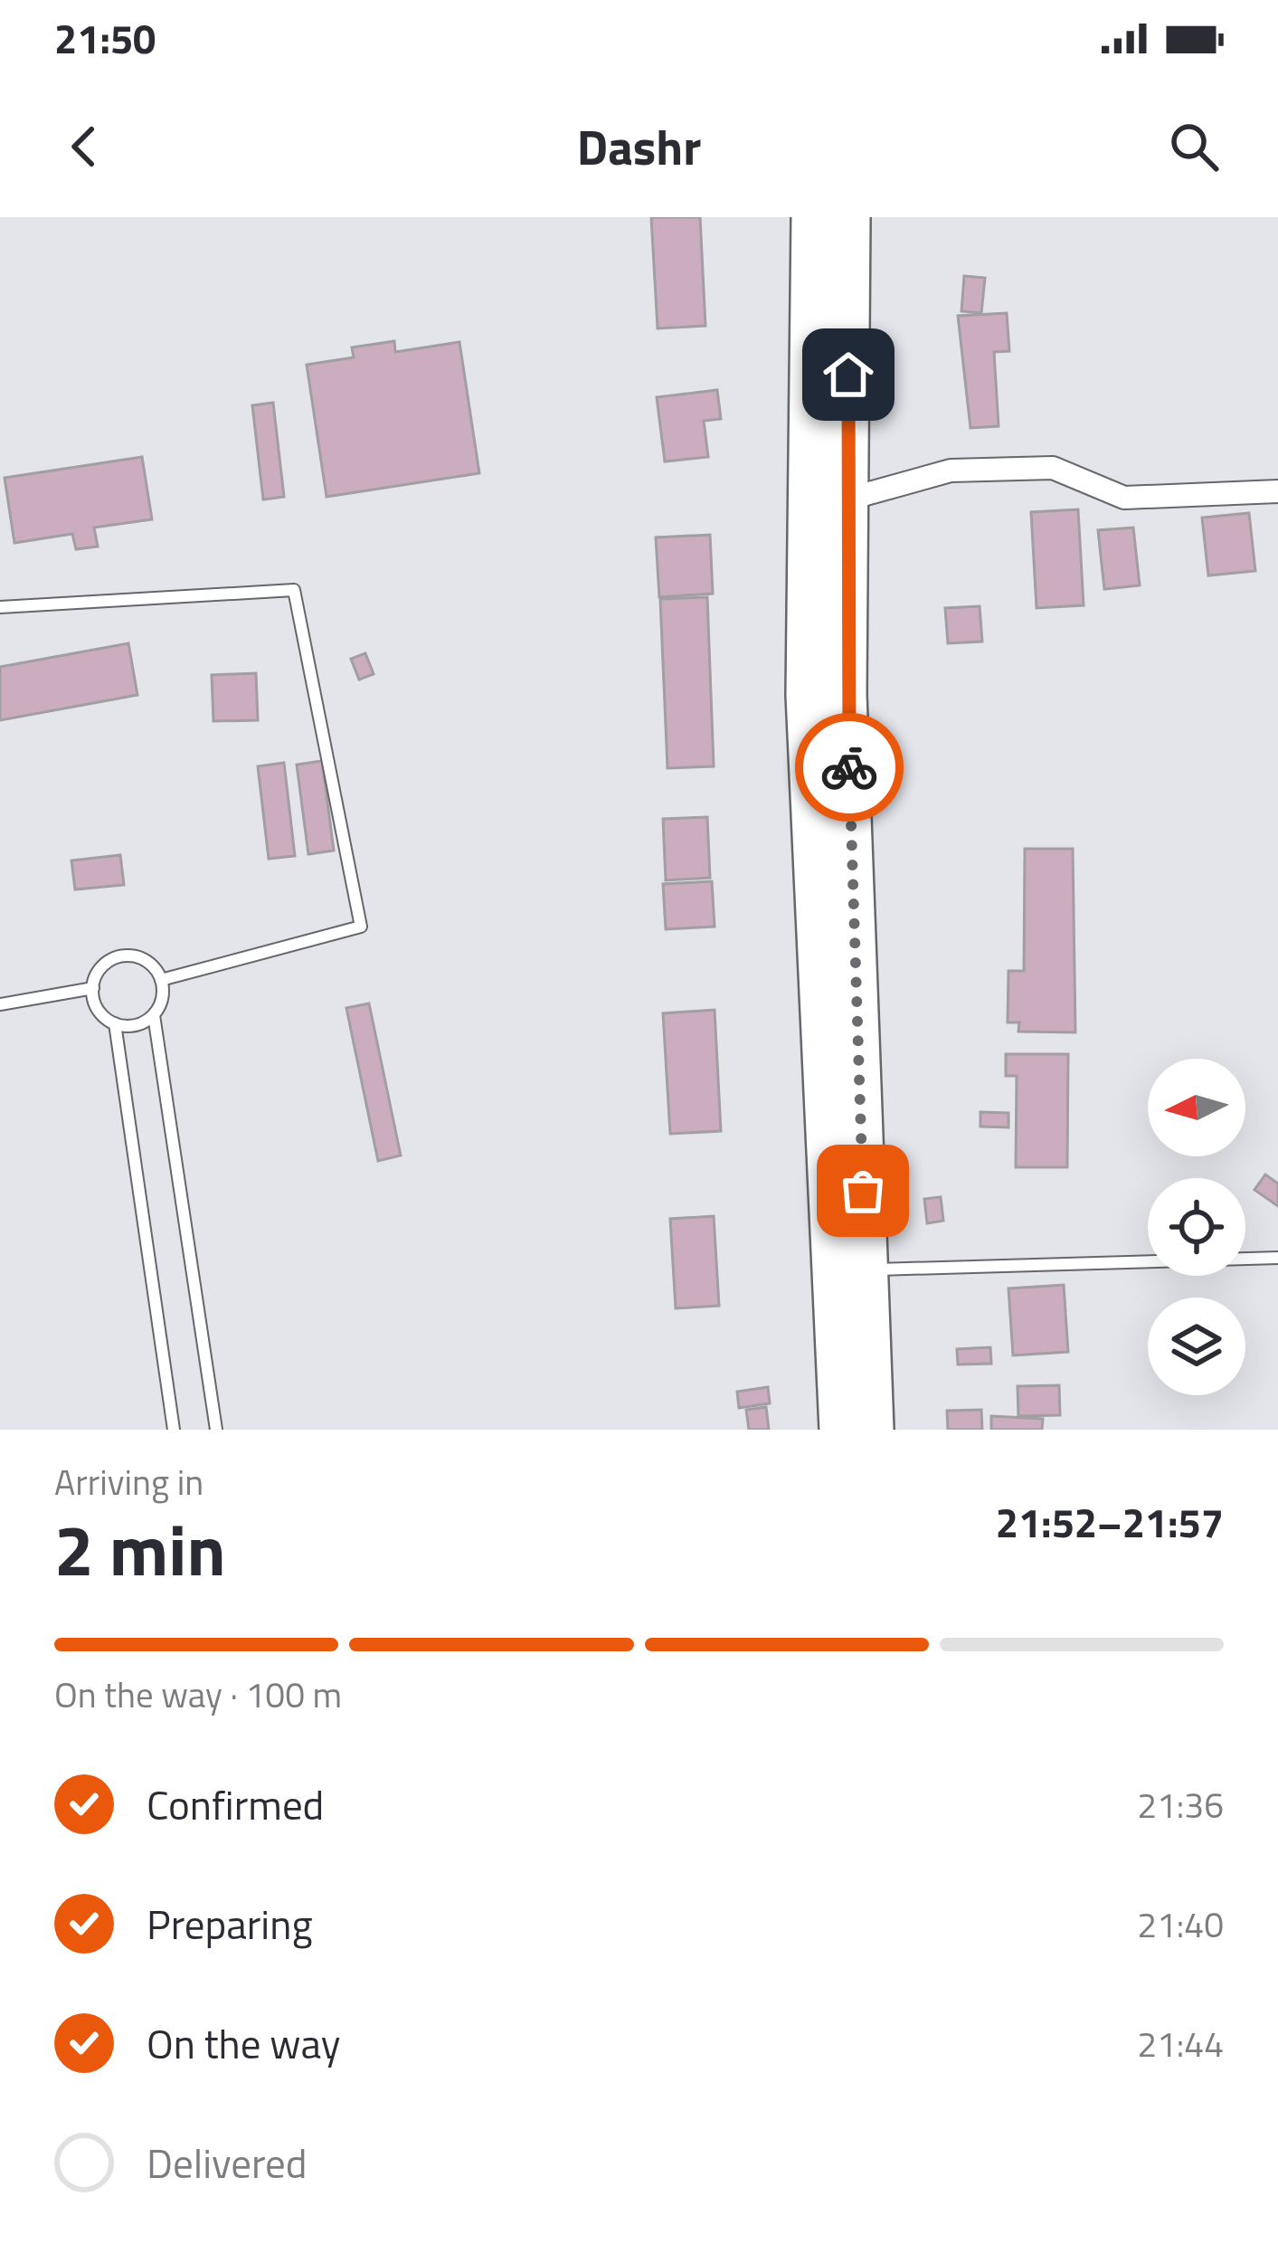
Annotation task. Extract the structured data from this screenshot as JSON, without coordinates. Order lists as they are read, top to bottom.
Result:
{
  "north": "left",
  "page": {
    "status": "21:50",
    "header": "Dashr",
    "heading": ["2 min", "Arriving in", "21:52–21:57"],
    "bar": "On the way · 100 m",
    "list": [
      ["Confirmed", "21:36"],
      ["Preparing", "21:40"],
      ["On the way", "21:44"],
      "Delivered"
    ]
  }
}
